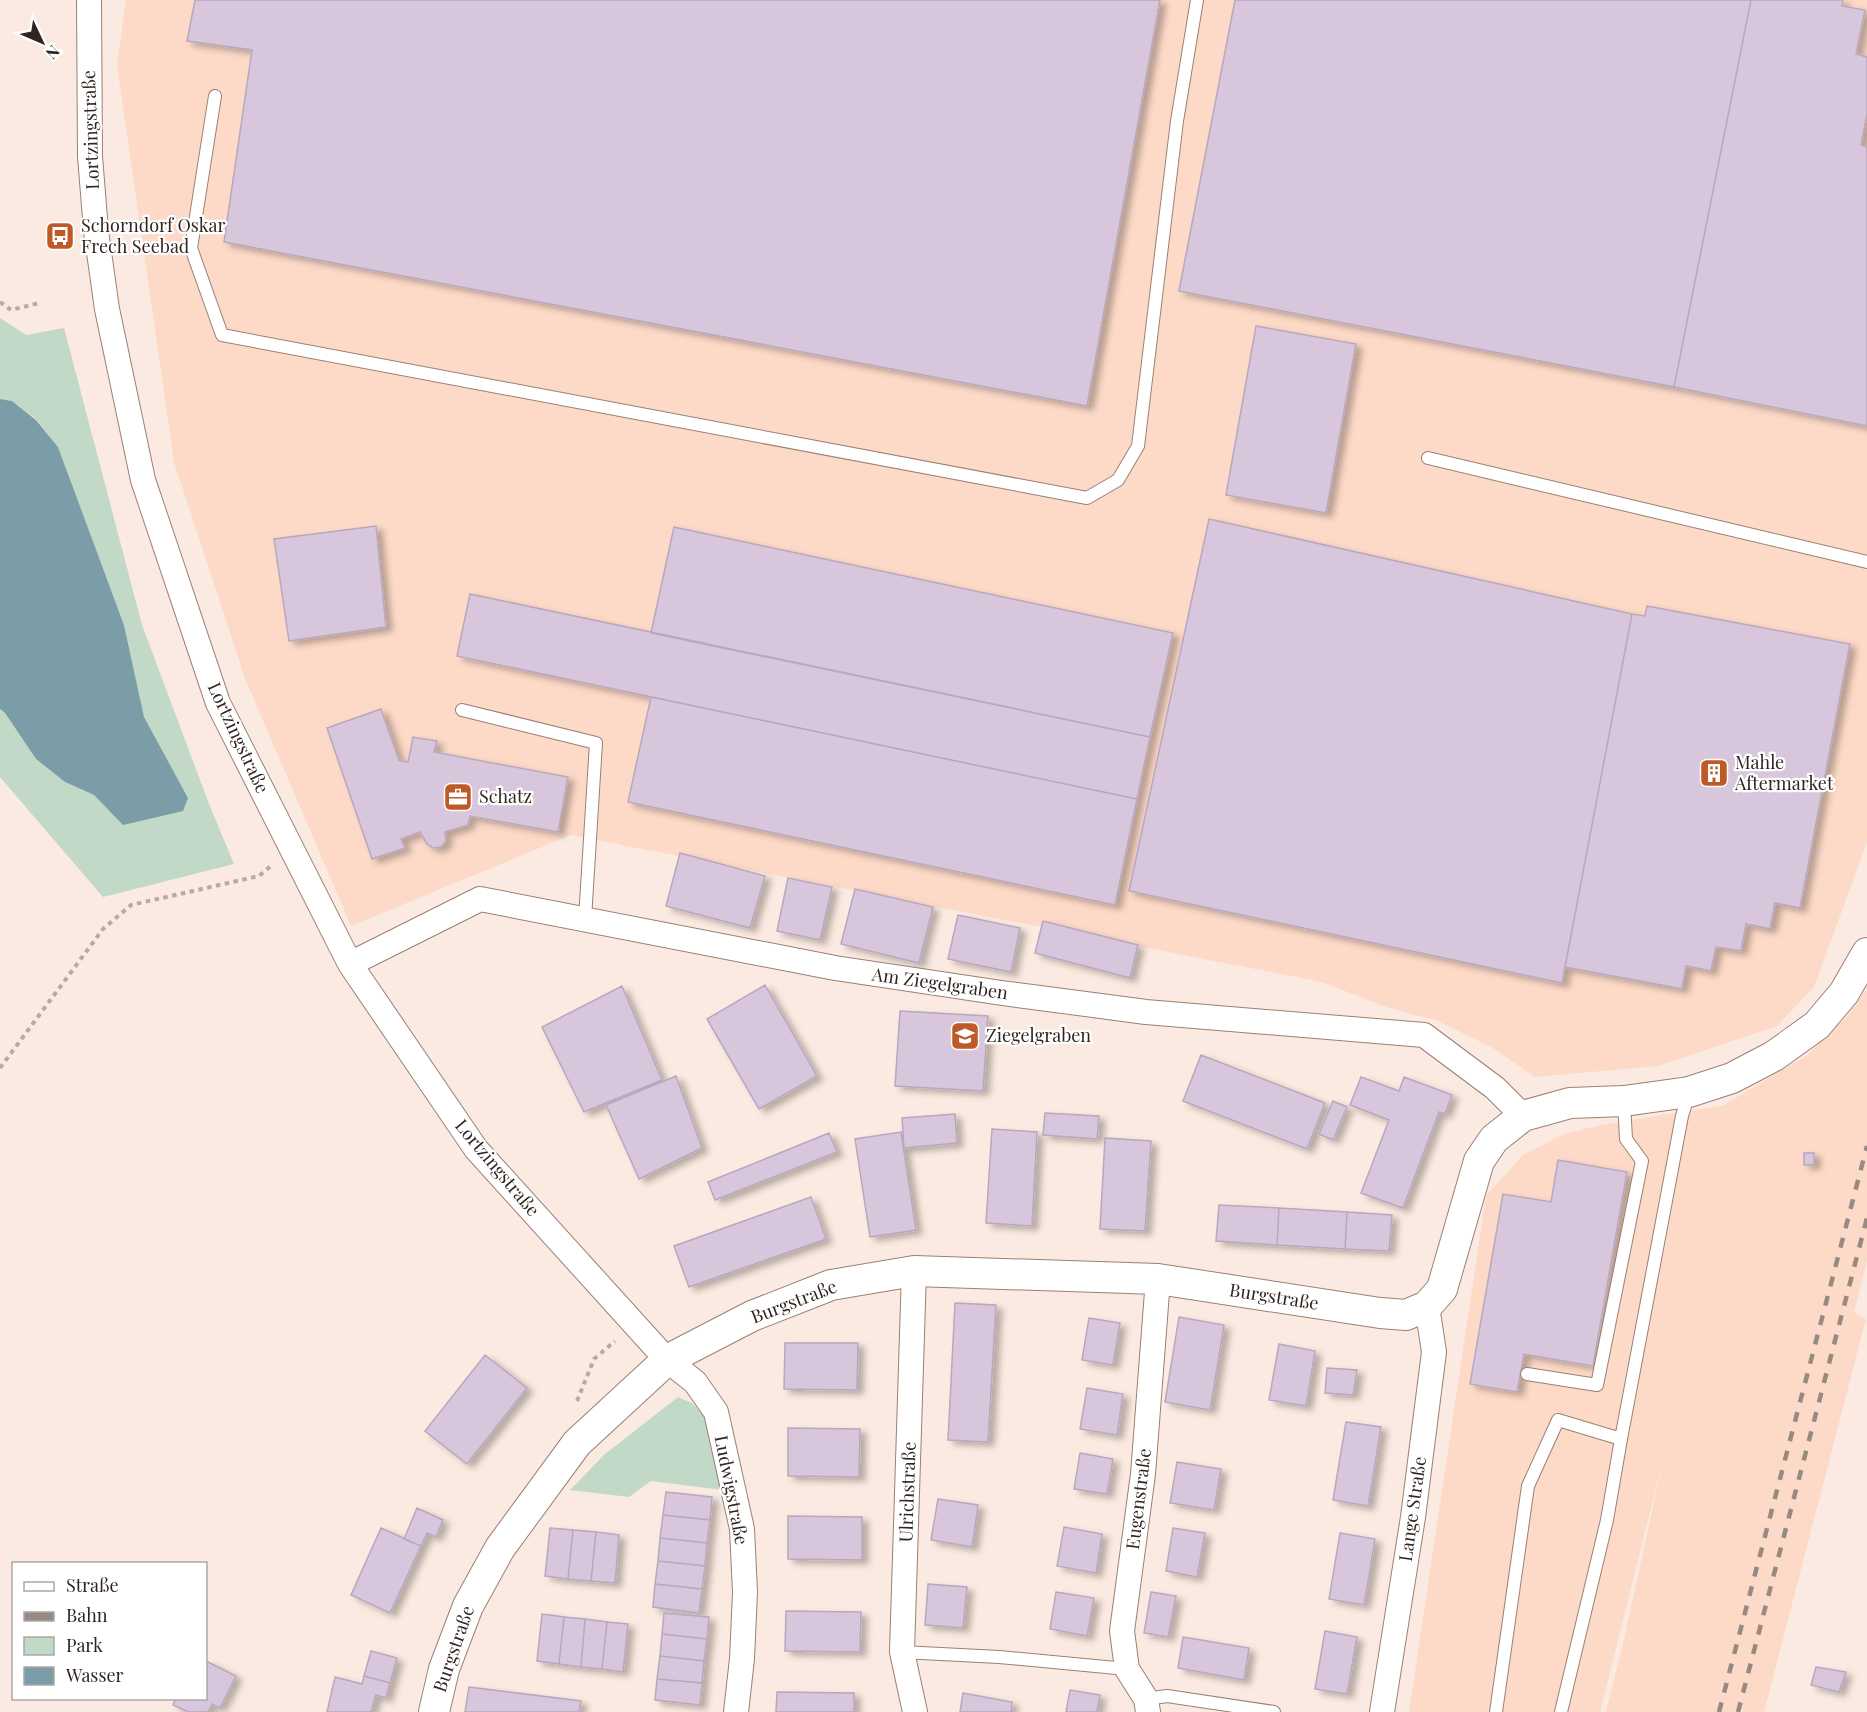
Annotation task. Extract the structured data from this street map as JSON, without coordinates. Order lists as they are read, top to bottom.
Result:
{
  "streets": {
    "street": [
      "Lortzingstraße",
      "Am Ziegelgraben",
      "Burgstraße",
      "Ludwigstraße",
      "Ulrichstraße",
      "Eugenstraße",
      "Lange Straße"
    ]
  },
  "crossings": [
    ["Lortzingstraße", "Am Ziegelgraben"],
    ["Lortzingstraße", "Burgstraße"],
    ["Lortzingstraße", "Ludwigstraße"],
    ["Burgstraße", "Ludwigstraße"],
    ["Burgstraße", "Ulrichstraße"],
    ["Burgstraße", "Eugenstraße"],
    ["Burgstraße", "Lange Straße"]
  ],
  "places": {
    "bus stop": ["Schorndorf Oskar Frech Seebad"],
    "building": ["Mahle Aftermarket"],
    "office": ["Schatz"],
    "school or university": ["Ziegelgraben"]
  },
  "legend": [
    "Straße",
    "Bahn",
    "Park",
    "Wasser"
  ],
  "north": "bottom right"
}
